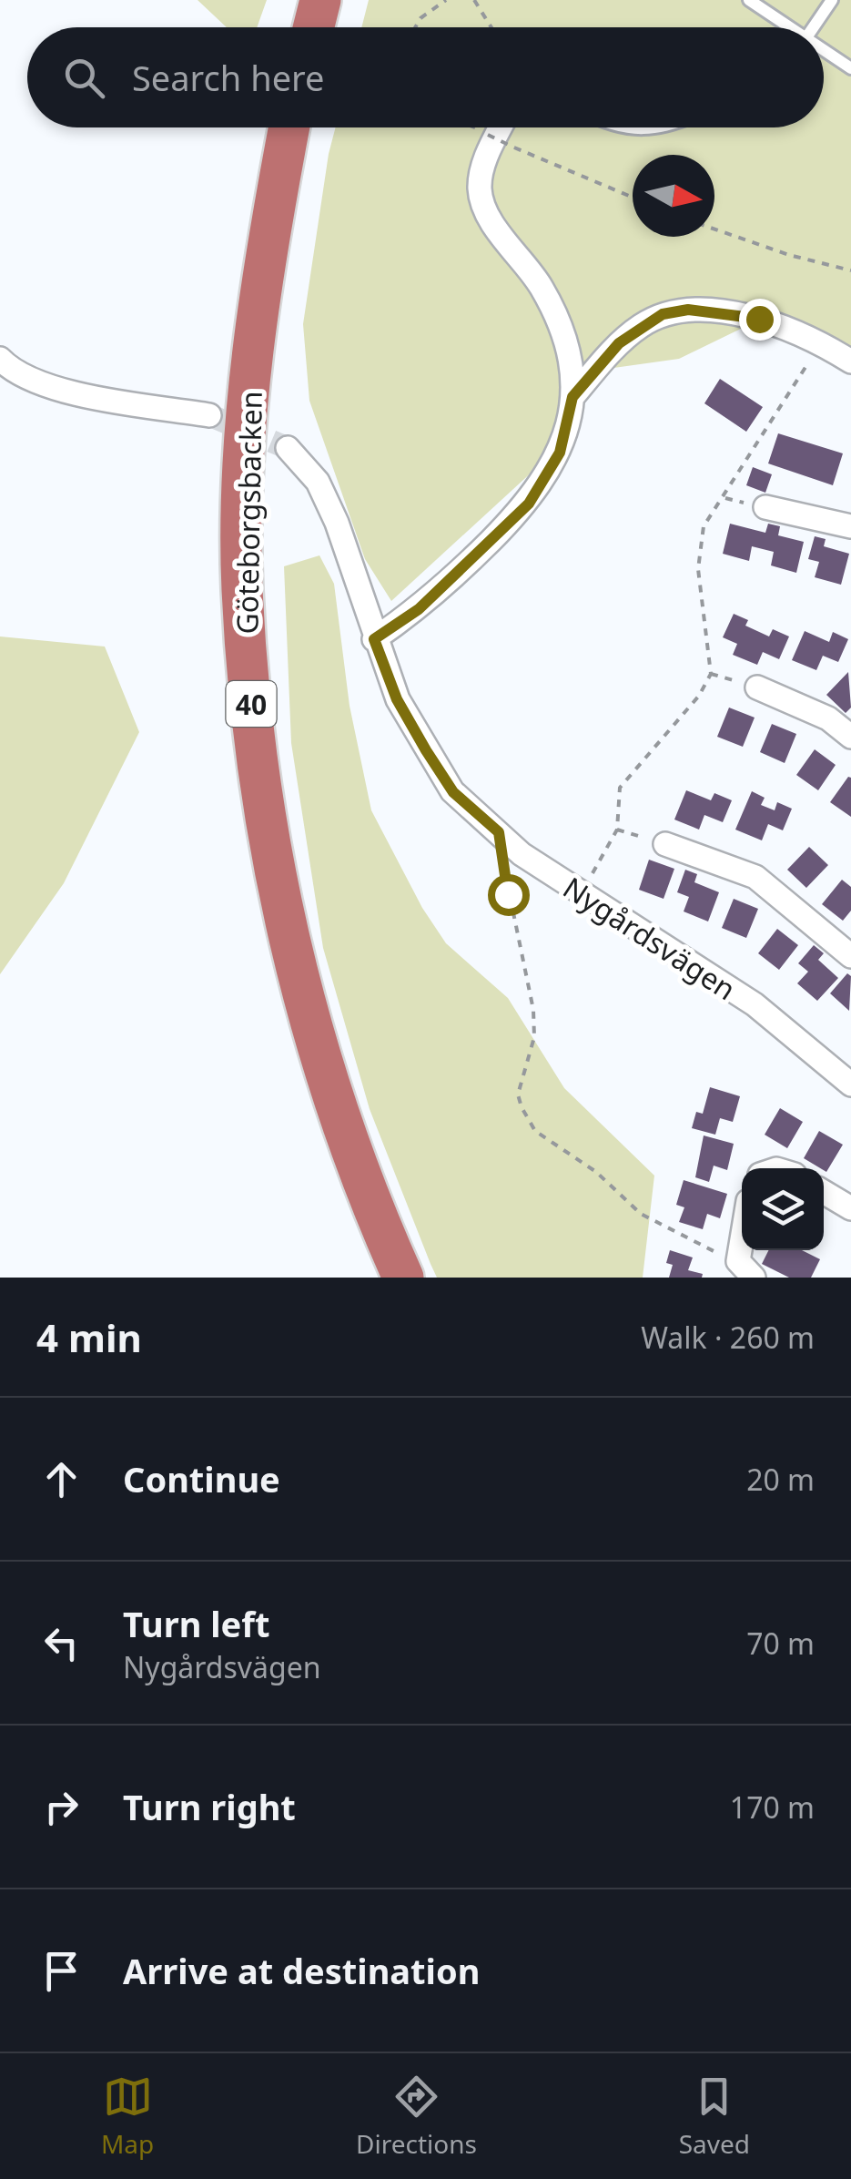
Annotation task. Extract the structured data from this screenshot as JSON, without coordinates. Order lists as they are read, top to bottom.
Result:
{
  "streets": {
    "highway": ["Göteborgsbacken", "40"],
    "street": ["Nygårdsvägen"]
  },
  "north": "right",
  "page": {
    "search": "Search here",
    "heading": ["4 min", "Walk · 260 m"],
    "list": [
      ["Continue", "20 m"],
      ["Turn left", "Nygårdsvägen", "70 m"],
      ["Turn right", "170 m"],
      "Arrive at destination"
    ],
    "nav": ["Map", "Directions", "Saved"]
  }
}
